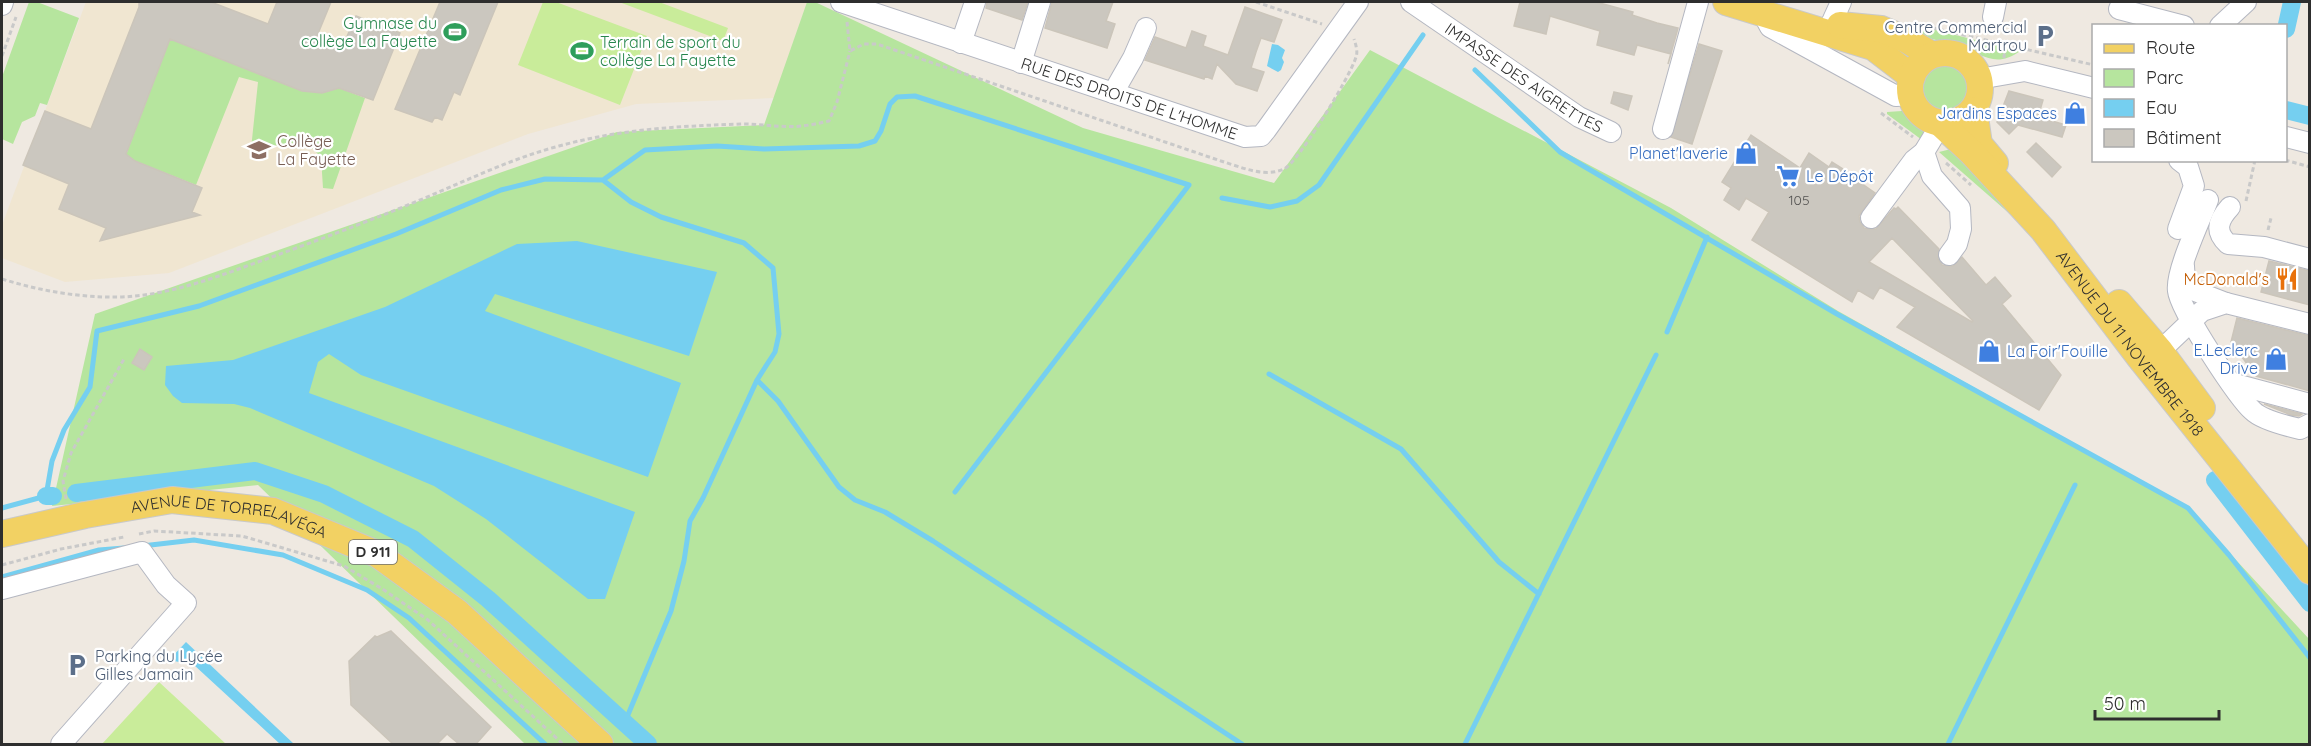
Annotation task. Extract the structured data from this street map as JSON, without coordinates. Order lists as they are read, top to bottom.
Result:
{
  "streets": {
    "main road": ["AVENUE DU 11 NOVEMBRE 1918", "AVENUE DE TORRELAVÉGA", "D 911"],
    "street": ["IMPASSE DES AIGRETTES", "RUE DES DROITS DE L'HOMME"]
  },
  "places": {
    "sports": ["Gymnase du collège La Fayette", "Terrain de sport du collège La Fayette"],
    "parking": ["Centre Commercial Martrou", "Parking du Lycée Gilles Jamain"],
    "shop": [
      "Jardins Espaces",
      "Planet'laverie",
      "La Foir'Fouille",
      "E.Leclerc Drive"
    ],
    "school or university": ["Collège La Fayette"],
    "supermarket": ["Le Dépôt"],
    "restaurant": ["McDonald's"]
  },
  "house_numbers": ["105"],
  "legend": [
    "Route",
    "Parc",
    "Eau",
    "Bâtiment"
  ],
  "scale_bar": "50 m"
}
